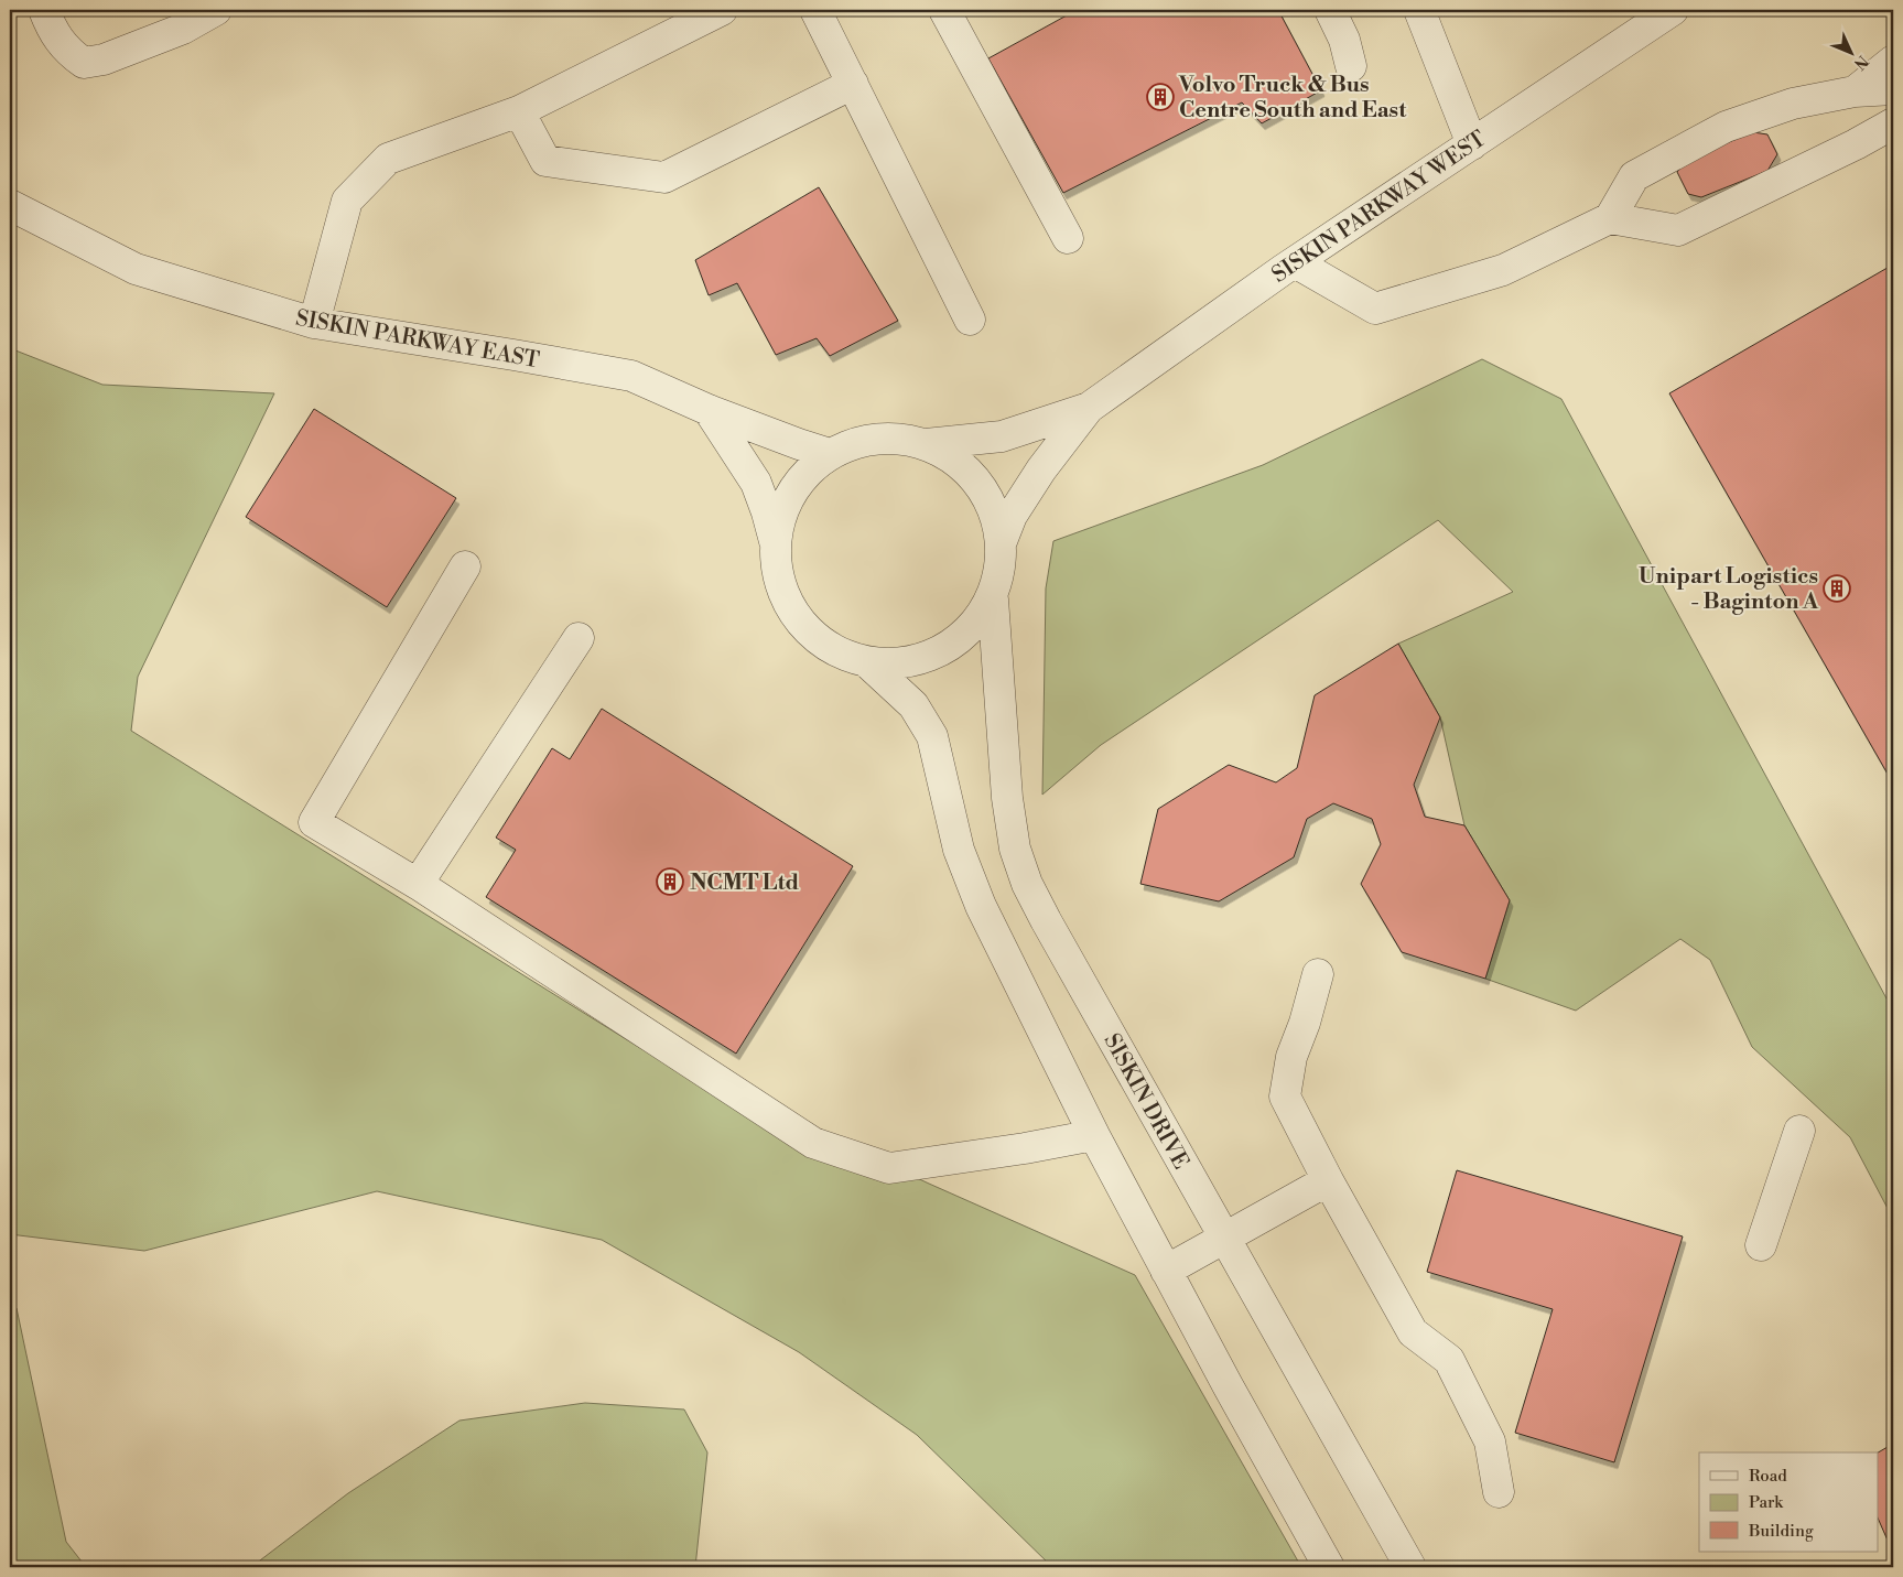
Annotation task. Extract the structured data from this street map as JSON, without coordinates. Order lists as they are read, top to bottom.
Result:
{
  "streets": {
    "street": ["SISKIN PARKWAY WEST", "SISKIN PARKWAY EAST", "SISKIN DRIVE"]
  },
  "places": {
    "building": ["Volvo Truck & Bus Centre South and East", "Unipart Logistics - Baginton A", "NCMT Ltd"]
  },
  "legend": ["Road", "Park", "Building"],
  "north": "bottom right"
}
